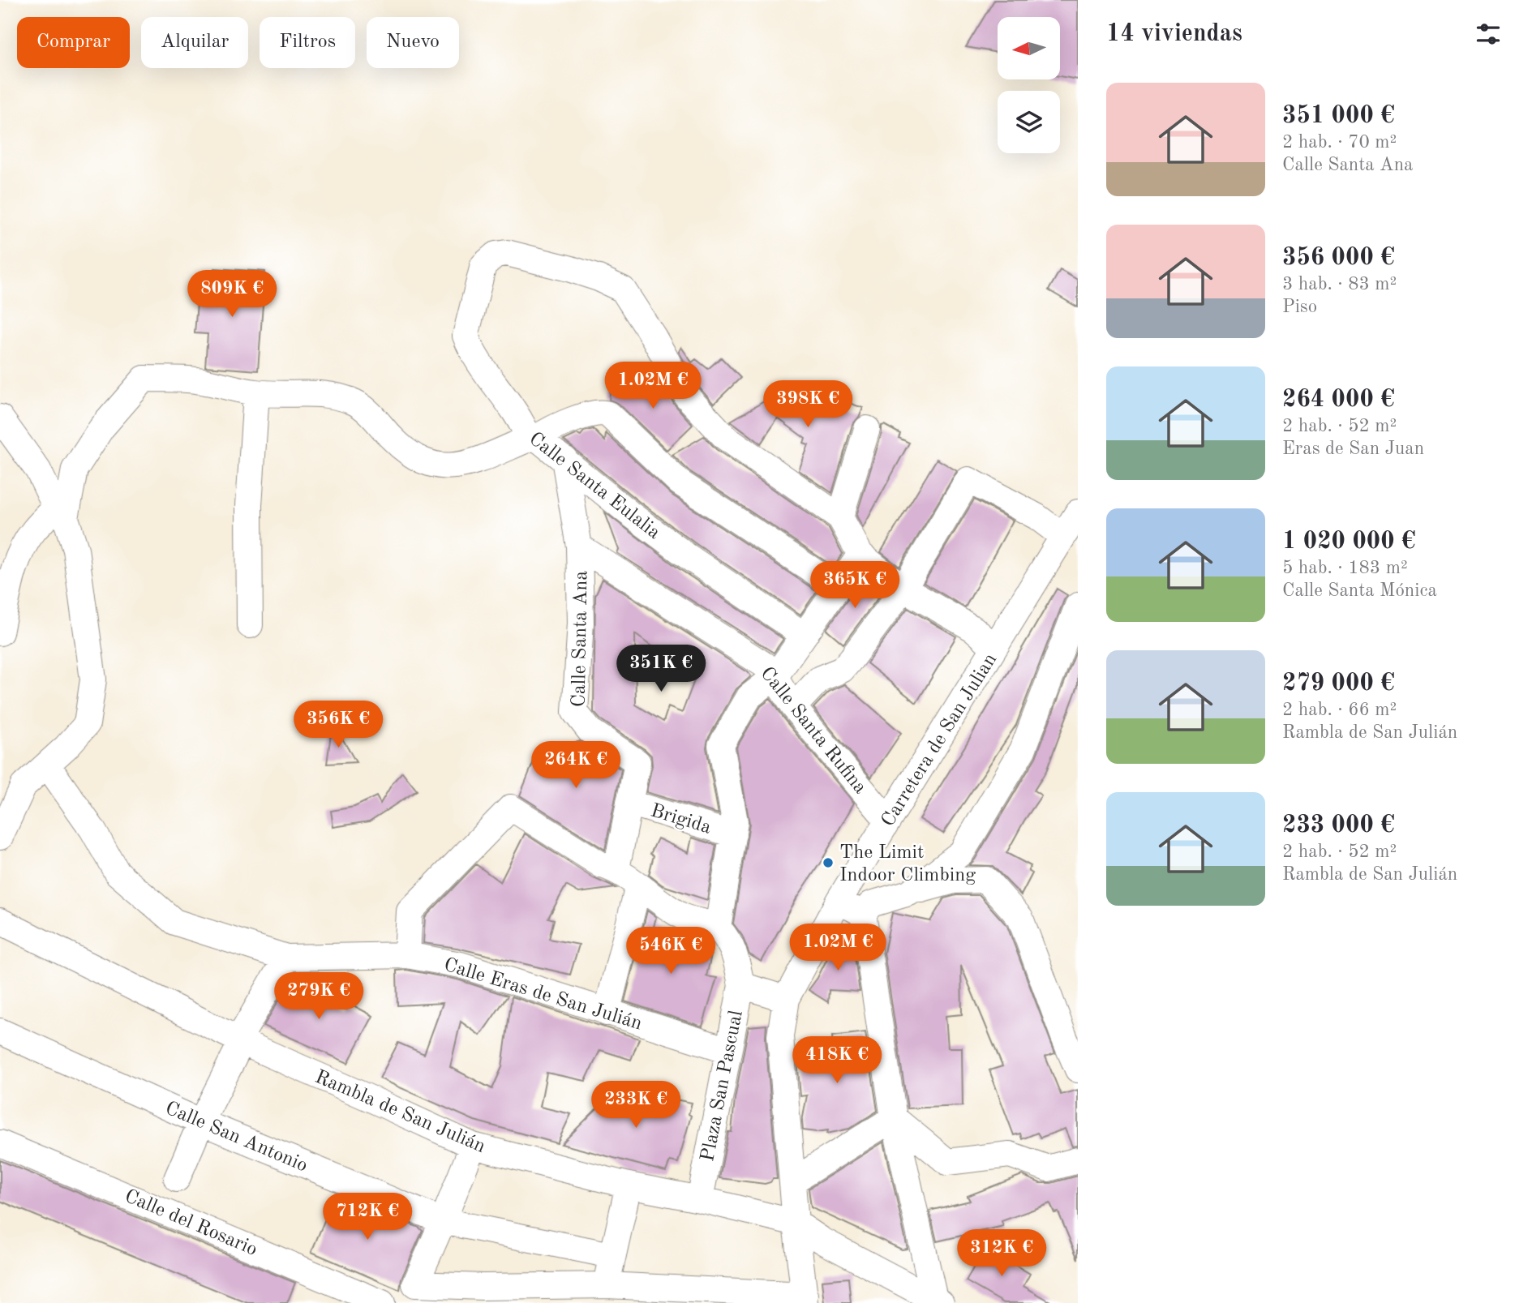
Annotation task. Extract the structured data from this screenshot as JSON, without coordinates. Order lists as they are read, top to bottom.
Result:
{
  "streets": {
    "street": [
      "Calle Santa Eulalia",
      "Calle Santa Ana",
      "Calle Santa Rufina",
      "Carretera de San Julian",
      "Brigida",
      "Calle Eras de San Julián",
      "Plaza San Pascual",
      "Rambla de San Julián",
      "Calle San Antonio",
      "Calle del Rosario"
    ]
  },
  "crossings": [
    ["Calle Santa Ana", "Calle Santa Rufina"],
    ["Calle Santa Ana", "Brigida"],
    ["Calle Santa Rufina", "Carretera de San Julian"],
    ["Carretera de San Julian", "Plaza San Pascual"],
    ["Carretera de San Julian", "Rambla de San Julián"],
    ["Calle Eras de San Julián", "Plaza San Pascual"],
    ["Plaza San Pascual", "Rambla de San Julián"]
  ],
  "places": ["The Limit Indoor Climbing"],
  "north": "left",
  "page": {
    "heading": "14 viviendas",
    "chip": [
      "Comprar",
      "Alquilar",
      "Filtros",
      "Nuevo"
    ],
    "list": [
      {
        "name": "351 000 €",
        "note": "2 hab. · 70 m² · Calle Santa Ana"
      },
      {
        "name": "356 000 €",
        "note": "3 hab. · 83 m² · Piso"
      },
      {
        "name": "264 000 €",
        "note": "2 hab. · 52 m² · Eras de San Juan"
      },
      {
        "name": "1 020 000 €",
        "note": "5 hab. · 183 m² · Calle Santa Mónica"
      },
      {
        "name": "279 000 €",
        "note": "2 hab. · 66 m² · Rambla de San Julián"
      },
      {
        "name": "233 000 €",
        "note": "2 hab. · 52 m² · Rambla de San Julián"
      }
    ],
    "price": [
      "809K €",
      "1.02M €",
      "398K €",
      "365K €",
      "351K €",
      "356K €",
      "264K €",
      "1.02M €",
      "546K €",
      "279K €",
      "418K €",
      "233K €",
      "712K €",
      "312K €"
    ]
  }
}
